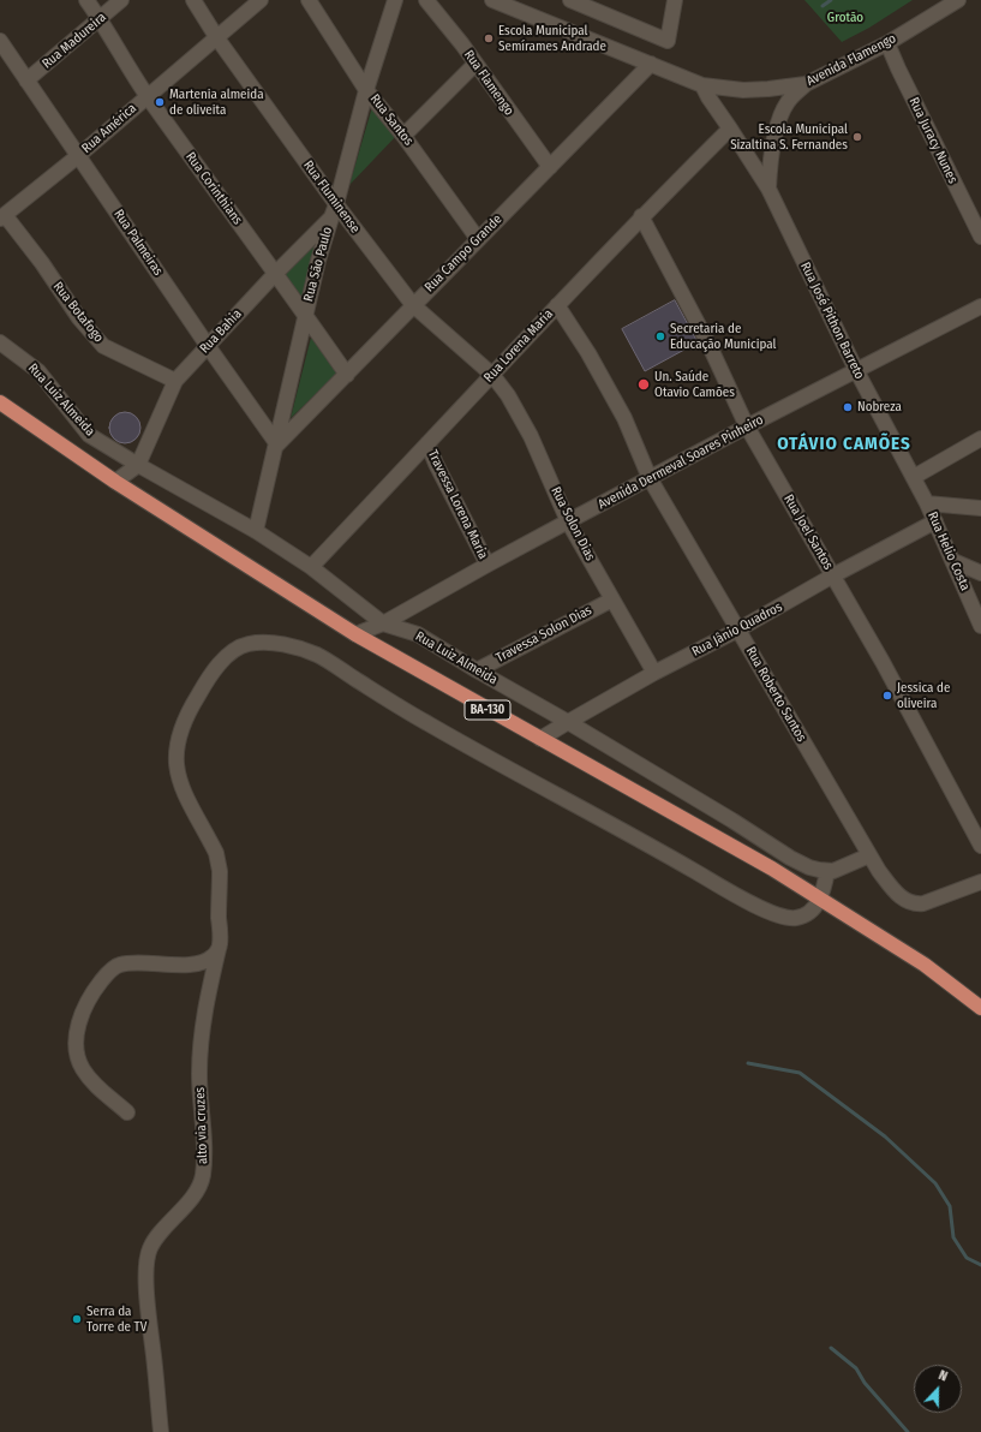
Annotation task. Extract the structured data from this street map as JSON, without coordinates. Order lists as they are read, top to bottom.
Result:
{
  "streets": {
    "highway": ["BA-130"],
    "street": [
      "Rua Madureira",
      "Avenida Flamengo",
      "Rua Flamengo",
      "Rua Santos",
      "Rua América",
      "Rua Juracy Nunes",
      "Rua Corinthians",
      "Rua Fluminense",
      "Rua Palmeiras",
      "Rua Campo Grande",
      "Rua São Paulo",
      "Rua Botafogo",
      "Rua José Pithon Barreto",
      "Rua Bahia",
      "Rua Lorena Maria",
      "Rua Luiz Almeida",
      "Avenida Dermeval Soares Pinheiro",
      "Travessa Lorena Maria",
      "Rua Solon Dias",
      "Rua Joel Santos",
      "Rua Helio Costa",
      "Rua Jânio Quadros",
      "Travessa Solon Dias",
      "Rua Roberto Santos",
      "alto via cruzes"
    ]
  },
  "crossings": [
    ["Rua Madureira", "Rua Corinthians"],
    ["Rua Madureira", "Rua Palmeiras"],
    ["Avenida Flamengo", "Rua Juracy Nunes"],
    ["Avenida Flamengo", "Rua Campo Grande"],
    ["Avenida Flamengo", "Rua José Pithon Barreto"],
    ["Rua Flamengo", "Rua Campo Grande"],
    ["Rua Santos", "Rua Campo Grande"],
    ["Rua Santos", "Rua São Paulo"],
    ["Rua América", "Rua Corinthians"],
    ["Rua América", "Rua Fluminense"],
    ["Rua América", "Rua Palmeiras"],
    ["Rua América", "Rua Botafogo"],
    ["Rua Corinthians", "Rua Campo Grande"],
    ["Rua Corinthians", "Rua São Paulo"],
    ["Rua Corinthians", "Rua Bahia"],
    ["Rua Fluminense", "Rua Campo Grande"],
    ["Rua Fluminense", "Rua São Paulo"],
    ["Rua Fluminense", "Rua Bahia"],
    ["Rua Fluminense", "Rua Lorena Maria"],
    ["Rua Fluminense", "Rua Solon Dias"],
    ["Rua Palmeiras", "Rua Campo Grande"],
    ["Rua Palmeiras", "Rua São Paulo"],
    ["Rua Palmeiras", "Rua Bahia"],
    ["Rua Campo Grande", "Rua São Paulo"],
    ["Rua São Paulo", "Rua Bahia"],
    ["Rua São Paulo", "Rua Luiz Almeida"],
    ["Rua Botafogo", "Rua Bahia"],
    ["Rua José Pithon Barreto", "Rua Lorena Maria"],
    ["Rua José Pithon Barreto", "Avenida Dermeval Soares Pinheiro"],
    ["Rua José Pithon Barreto", "Rua Helio Costa"],
    ["Rua Bahia", "Rua Luiz Almeida"],
    ["Rua Lorena Maria", "Rua Luiz Almeida"],
    ["Rua Lorena Maria", "Travessa Lorena Maria"],
    ["Rua Lorena Maria", "Rua Solon Dias"],
    ["Rua Lorena Maria", "Rua Joel Santos"],
    ["Rua Lorena Maria", "Rua Roberto Santos"],
    ["Rua Luiz Almeida", "Avenida Dermeval Soares Pinheiro"],
    ["Rua Luiz Almeida", "Rua Jânio Quadros"],
    ["Rua Luiz Almeida", "Travessa Solon Dias"],
    ["Avenida Dermeval Soares Pinheiro", "Travessa Lorena Maria"],
    ["Avenida Dermeval Soares Pinheiro", "Rua Solon Dias"],
    ["Avenida Dermeval Soares Pinheiro", "Rua Joel Santos"],
    ["Avenida Dermeval Soares Pinheiro", "Rua Roberto Santos"],
    ["Avenida Dermeval Soares Pinheiro", "BA-130"],
    ["Rua Solon Dias", "Rua Jânio Quadros"],
    ["Rua Solon Dias", "Travessa Solon Dias"],
    ["Rua Joel Santos", "Rua Jânio Quadros"],
    ["Rua Helio Costa", "Rua Jânio Quadros"],
    ["Rua Jânio Quadros", "Rua Roberto Santos"],
    ["Rua Jânio Quadros", "BA-130"],
    ["BA-130", "alto via cruzes"]
  ],
  "districts": ["OTÁVIO CAMÕES"],
  "parks": ["Grotão"],
  "places": [
    "Escola Municipal Semírames Andrade",
    "Martenia almeida de oliveita",
    "Escola Municipal Sizaltina S. Fernandes",
    "Secretaria de Educação Municipal",
    "Un. Saúde Otavio Camões",
    "Nobreza",
    "Jessica de oliveira",
    "Serra da Torre de TV"
  ],
  "north": "top"
}
